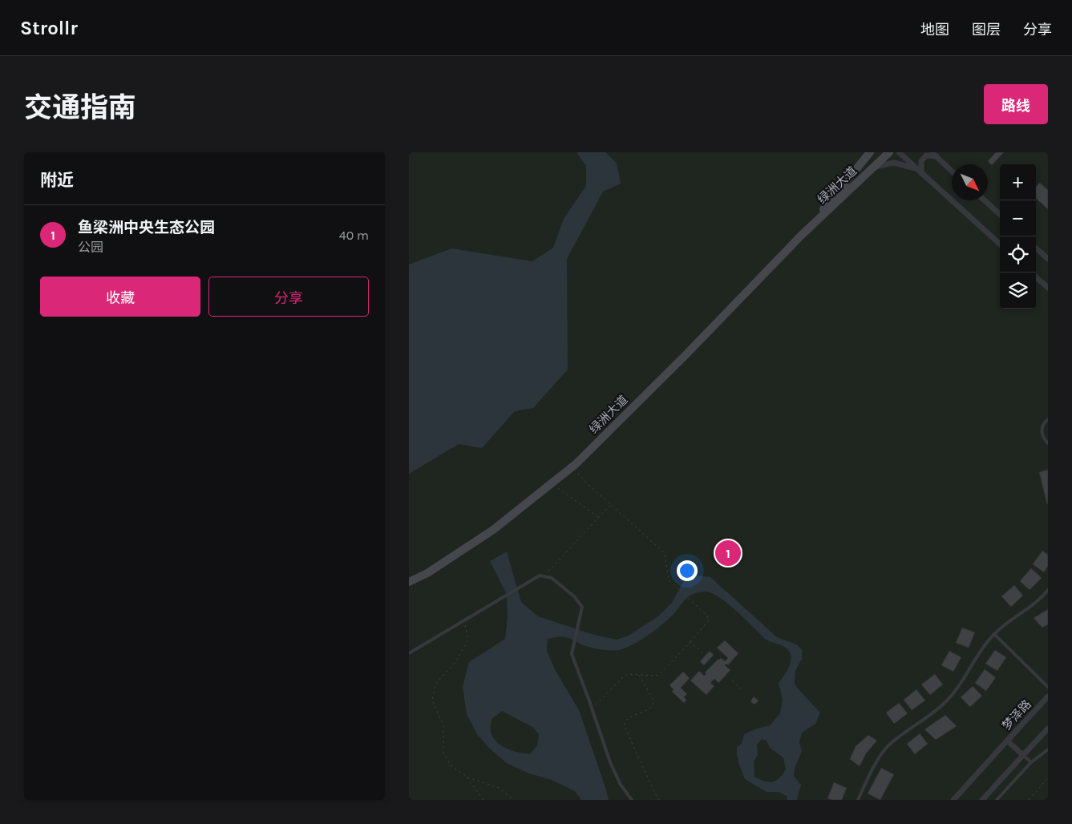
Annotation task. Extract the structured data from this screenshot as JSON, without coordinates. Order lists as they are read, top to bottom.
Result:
{
  "streets": {
    "main road": ["绿洲大道"],
    "street": ["梦泽路"]
  },
  "north": "bottom right",
  "page": {
    "header": "Strollr",
    "nav": ["地图", "图层", "分享"],
    "title": "交通指南",
    "buttons": [
      "路线",
      ["收藏", "分享"]
    ],
    "heading": "附近",
    "map_buttons": ["+", "−"],
    "list": [
      {
        "mark": "1",
        "name": "鱼梁洲中央生态公园",
        "note": "公园",
        "value": "40 m"
      }
    ],
    "pins": "1"
  }
}
